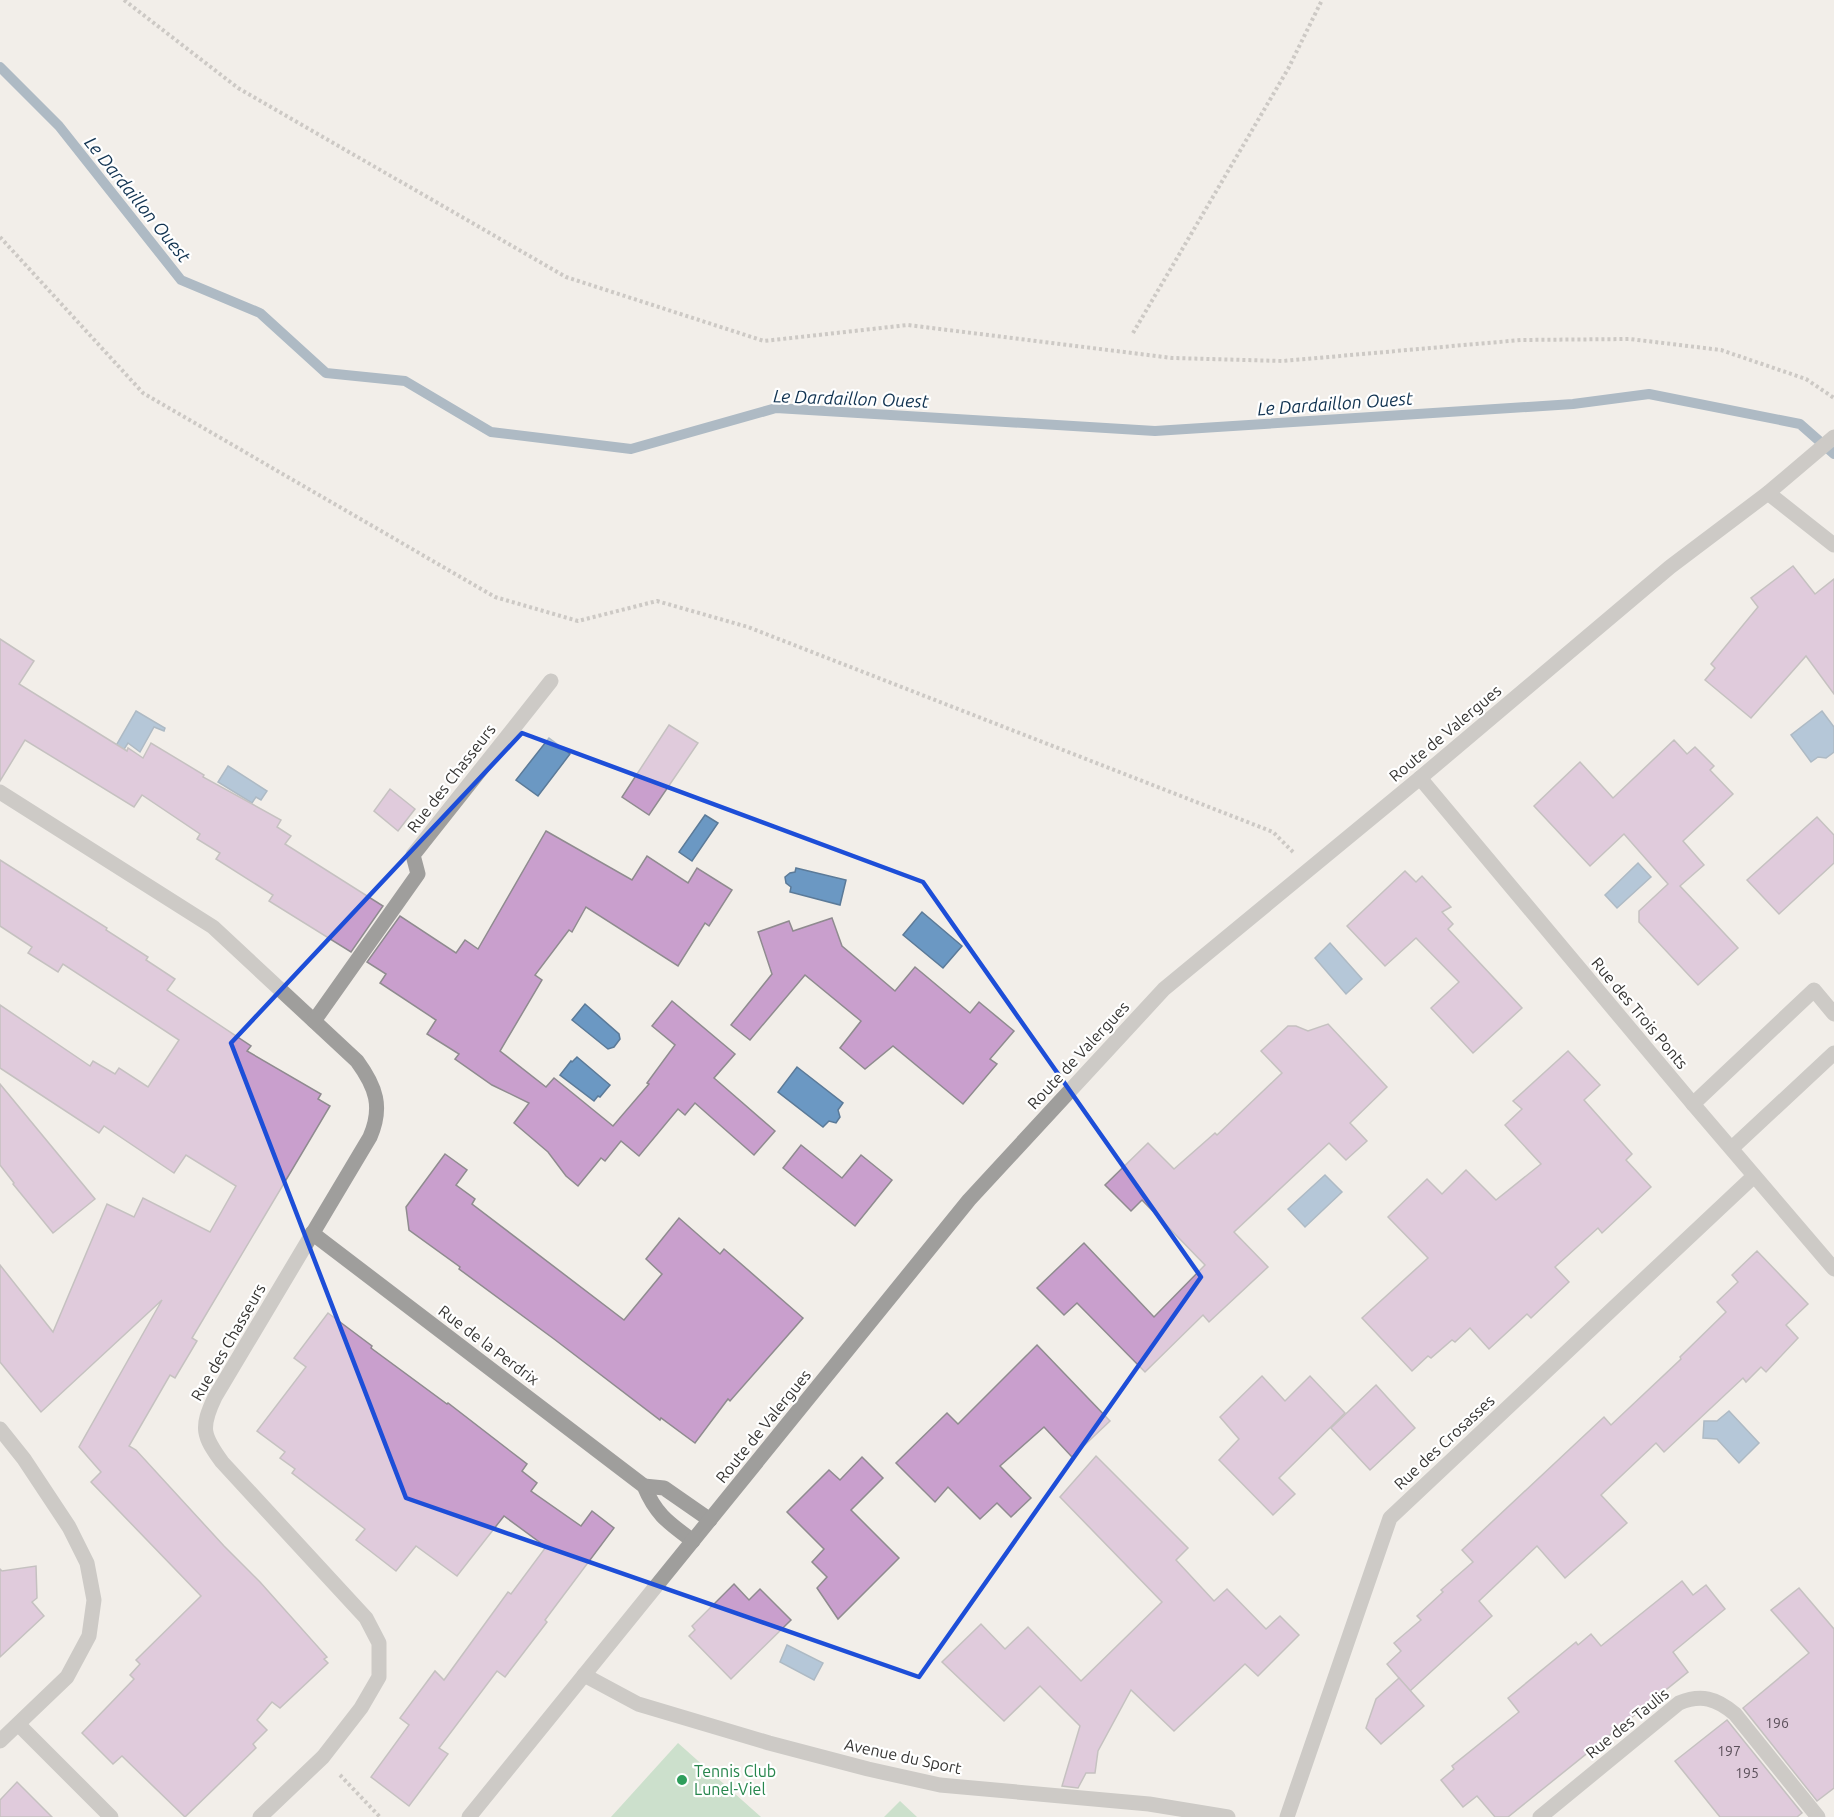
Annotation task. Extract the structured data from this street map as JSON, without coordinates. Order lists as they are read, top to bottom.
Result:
{
  "streets": {
    "street": [
      "Route de Valergues",
      "Rue des Chasseurs",
      "Rue des Trois Ponts",
      "Rue de la Perdrix",
      "Rue des Crosasses",
      "Rue des Taulis",
      "Avenue du Sport"
    ]
  },
  "crossings": [
    ["Route de Valergues", "Rue des Trois Ponts"],
    ["Route de Valergues", "Rue de la Perdrix"],
    ["Route de Valergues", "Avenue du Sport"],
    ["Rue des Chasseurs", "Rue de la Perdrix"],
    ["Rue des Trois Ponts", "Rue des Crosasses"]
  ],
  "water": ["Le Dardaillon Ouest"],
  "places": ["Tennis Club Lunel-Viel"],
  "house_numbers": ["196", "197", "195"]
}
